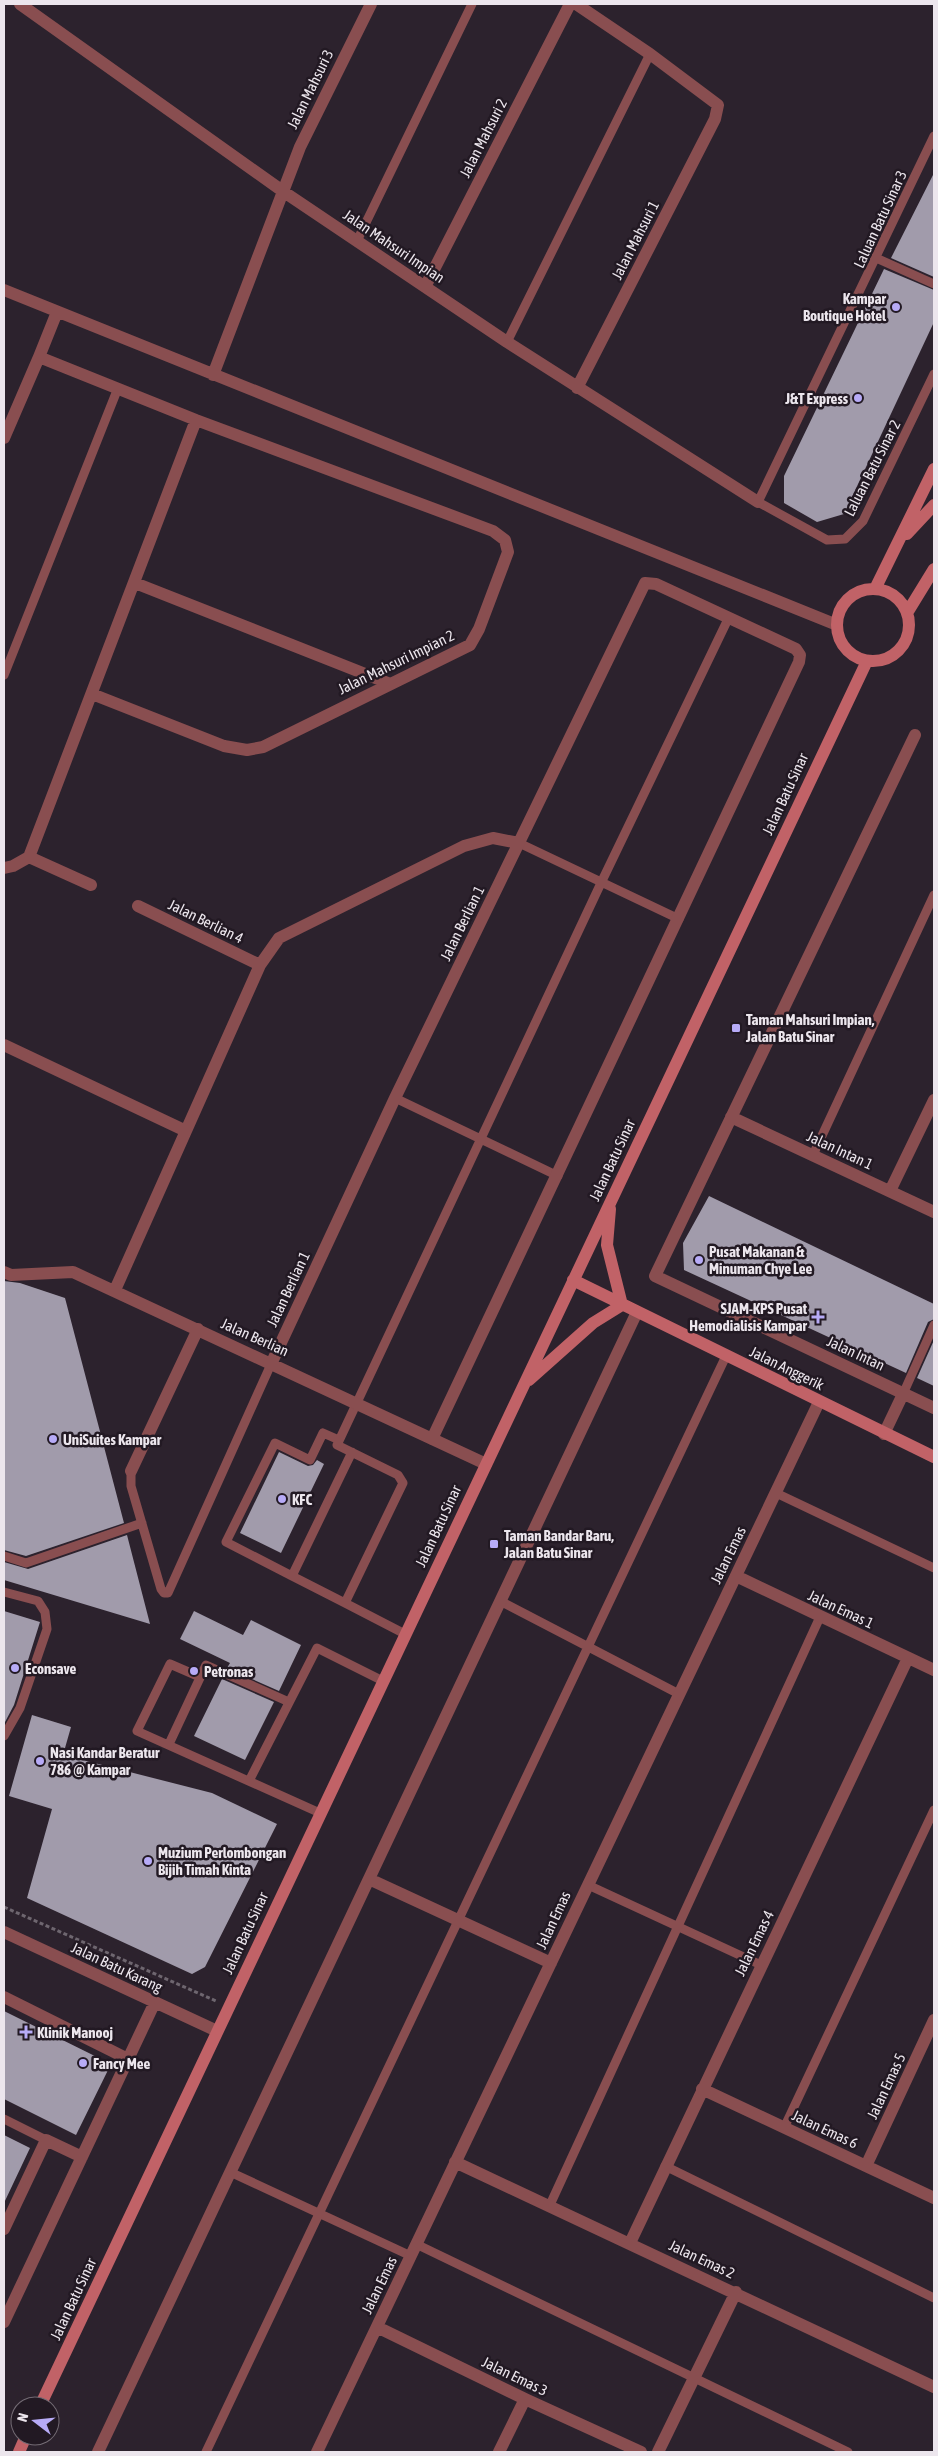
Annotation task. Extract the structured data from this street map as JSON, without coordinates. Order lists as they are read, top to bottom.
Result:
{
  "streets": {
    "street": [
      "Jalan Mahsuri 3",
      "Jalan Mahsuri 2",
      "Jalan Mahsuri 1",
      "Jalan Mahsuri Impian",
      "Jalan Mahsuri Impian 2",
      "Jalan Batu Sinar",
      "Jalan Berlian 4",
      "Jalan Berlian 1",
      "Jalan Intan 1",
      "Jalan Berlian",
      "Jalan Intan",
      "Jalan Anggerik",
      "Jalan Emas",
      "Jalan Emas 1",
      "Jalan Emas 4",
      "Jalan Batu Karang",
      "Jalan Emas 5",
      "Jalan Emas 6",
      "Jalan Emas 2",
      "Jalan Emas 3"
    ],
    "lane": ["Laluan Batu Sinar 3", "Laluan Batu Sinar 2"]
  },
  "crossings": [
    ["Jalan Mahsuri 3", "Jalan Mahsuri Impian"],
    ["Jalan Mahsuri 2", "Jalan Mahsuri Impian"],
    ["Laluan Batu Sinar 3", "Jalan Mahsuri Impian"],
    ["Laluan Batu Sinar 3", "Laluan Batu Sinar 2"],
    ["Jalan Mahsuri 1", "Jalan Mahsuri Impian"],
    ["Jalan Mahsuri Impian", "Laluan Batu Sinar 2"],
    ["Jalan Batu Sinar", "Jalan Berlian"],
    ["Jalan Batu Sinar", "Jalan Anggerik"],
    ["Jalan Batu Sinar", "Jalan Batu Karang"],
    ["Jalan Berlian 1", "Jalan Berlian"],
    ["Jalan Intan 1", "Jalan Intan"],
    ["Jalan Anggerik", "Jalan Emas"],
    ["Jalan Emas", "Jalan Emas 1"],
    ["Jalan Emas", "Jalan Emas 2"],
    ["Jalan Emas", "Jalan Emas 3"],
    ["Jalan Emas 1", "Jalan Emas 4"],
    ["Jalan Emas 4", "Jalan Emas 6"],
    ["Jalan Emas 4", "Jalan Emas 2"],
    ["Jalan Emas 5", "Jalan Emas 6"]
  ],
  "places": {
    "other": [
      "Kampar Boutique Hotel",
      "J&T Express",
      "Pusat Makanan & Minuman Chye Lee",
      "UniSuites Kampar",
      "KFC",
      "Econsave",
      "Petronas",
      "Nasi Kandar Beratur 786 @ Kampar",
      "Muzium Perlombongan Bijih Timah Kinta",
      "Fancy Mee"
    ],
    "transit": ["Taman Mahsuri Impian, Jalan Batu Sinar", "Taman Bandar Baru, Jalan Batu Sinar"],
    "health": ["SJAM-KPS Pusat Hemodialisis Kampar", "Klinik Manooj"]
  },
  "north": "left"
}
